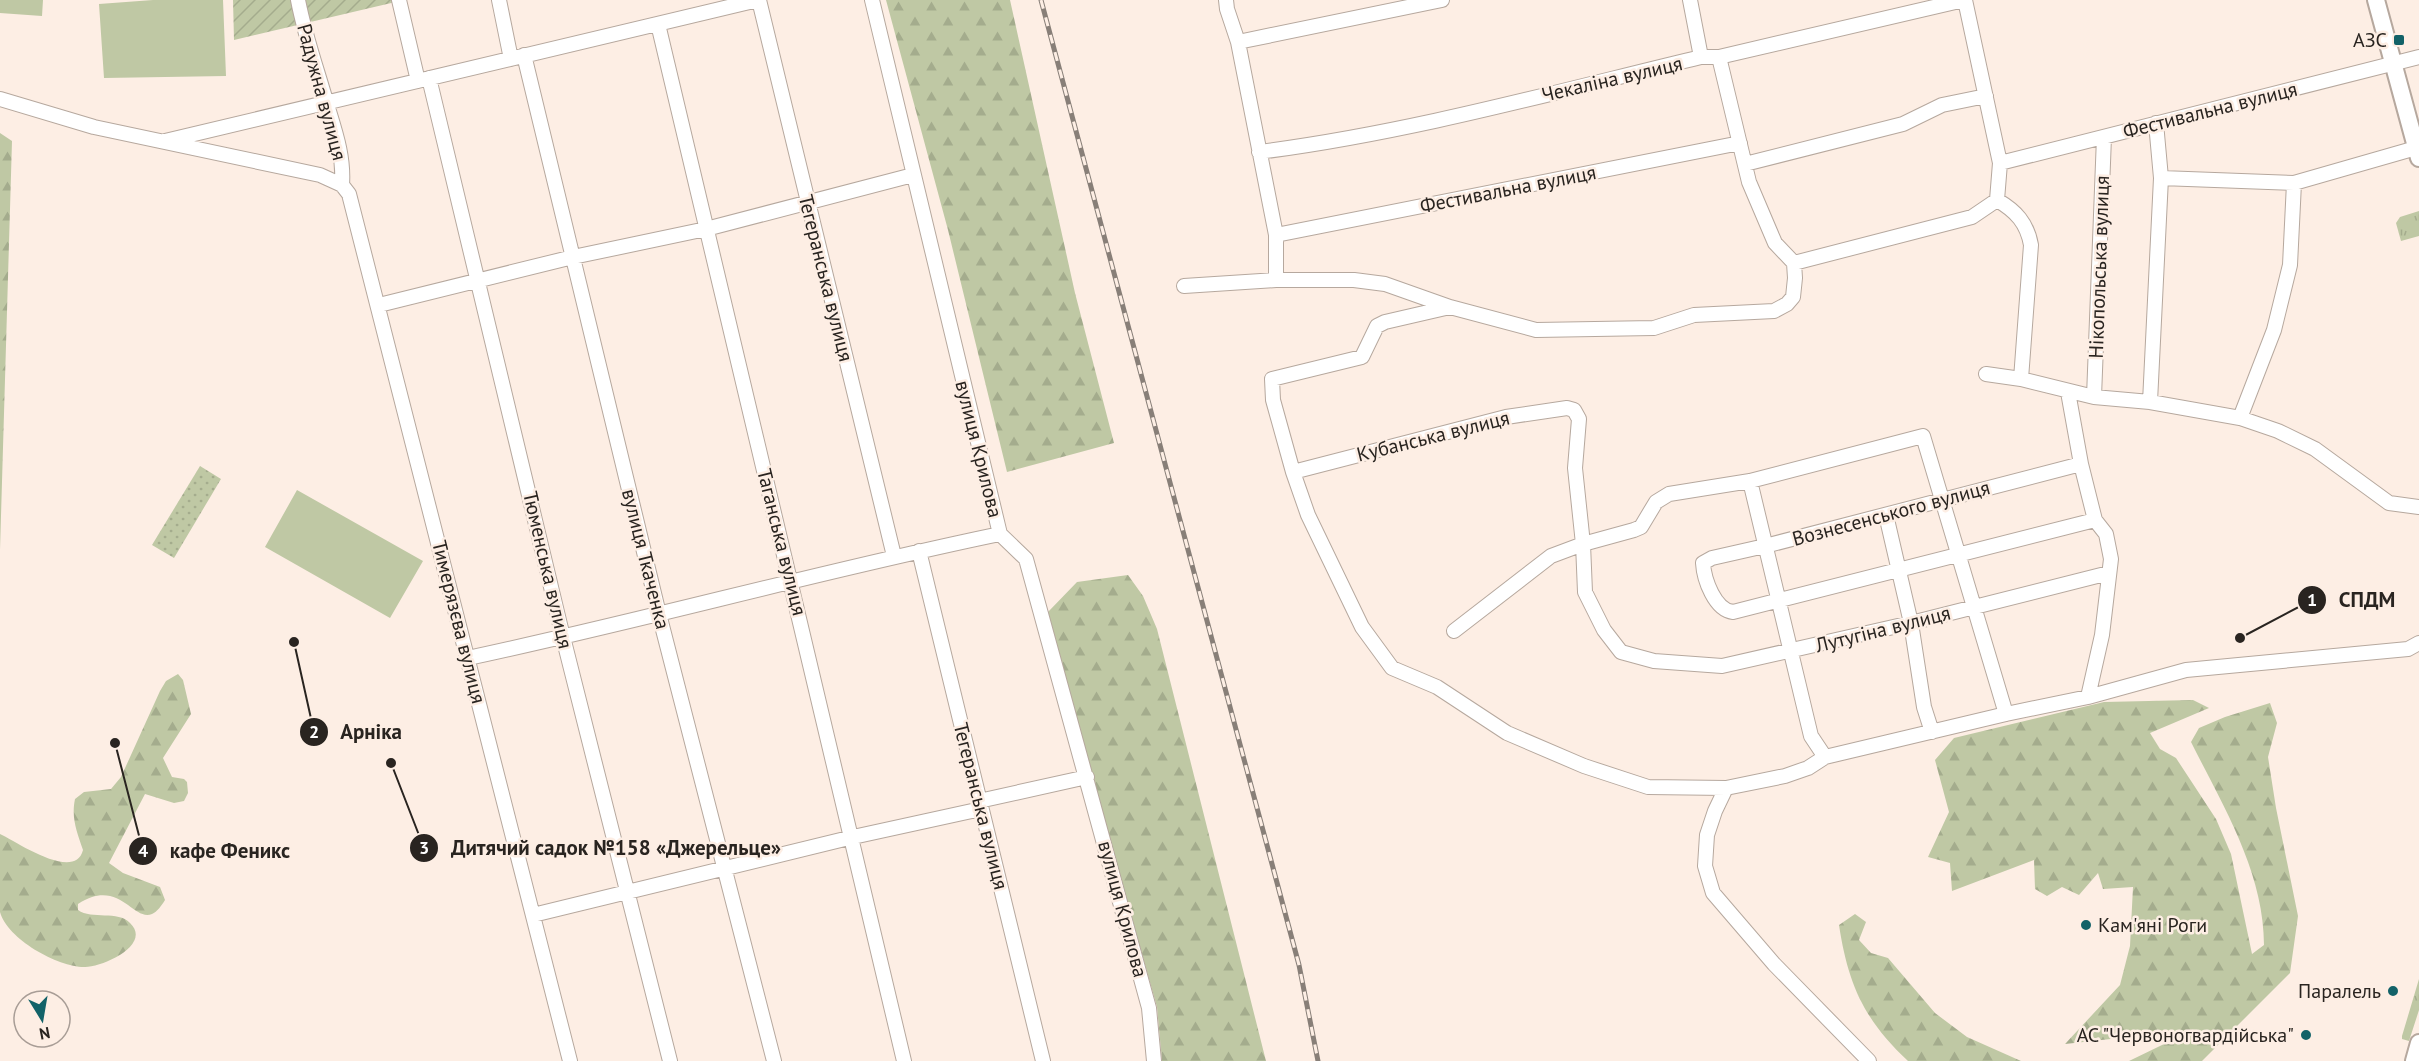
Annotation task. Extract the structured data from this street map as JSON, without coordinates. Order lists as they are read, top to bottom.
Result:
{
  "streets": {
    "street": [
      "Чекаліна вулиця",
      "Радужна вулиця",
      "Фестивальна вулиця",
      "Нікопольська вулиця",
      "Тегеранська вулиця",
      "Кубанська вулиця",
      "вулиця Крилова",
      "Вознесенського вулиця",
      "Таганська вулиця",
      "вулиця Ткаченка",
      "Тюменська вулиця",
      "Тимерязєва вулиця",
      "Лутугіна вулиця"
    ]
  },
  "crossings": [
    ["Радужна вулиця", "Тимерязєва вулиця"],
    ["Фестивальна вулиця", "Нікопольська вулиця"],
    ["Кубанська вулиця", "Лутугіна вулиця"]
  ],
  "places": {
    "transit": ["АЗС"],
    "other": [
      "СПДМ",
      "Арніка",
      "кафе Феникс",
      "Дитячий садок №158 «Джерельце»",
      "Кам'яні Роги",
      "Паралель",
      "АС \"Червоногвардійська\""
    ]
  },
  "north": "bottom"
}
